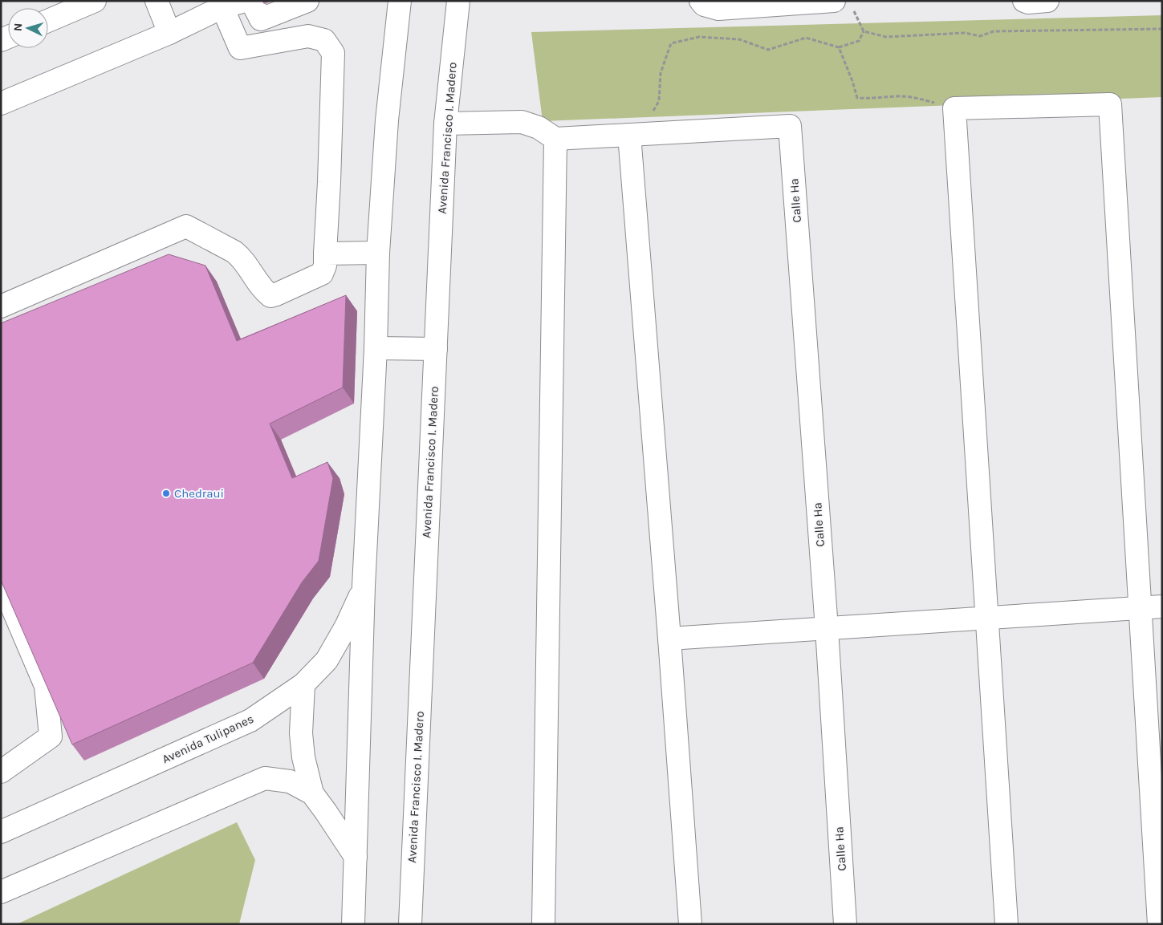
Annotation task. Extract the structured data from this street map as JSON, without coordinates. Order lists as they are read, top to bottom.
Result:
{
  "streets": {
    "street": ["Avenida Francisco I. Madero", "Calle Ha", "Avenida Tulipanes"]
  },
  "places": ["Chedraui"],
  "north": "left"
}
